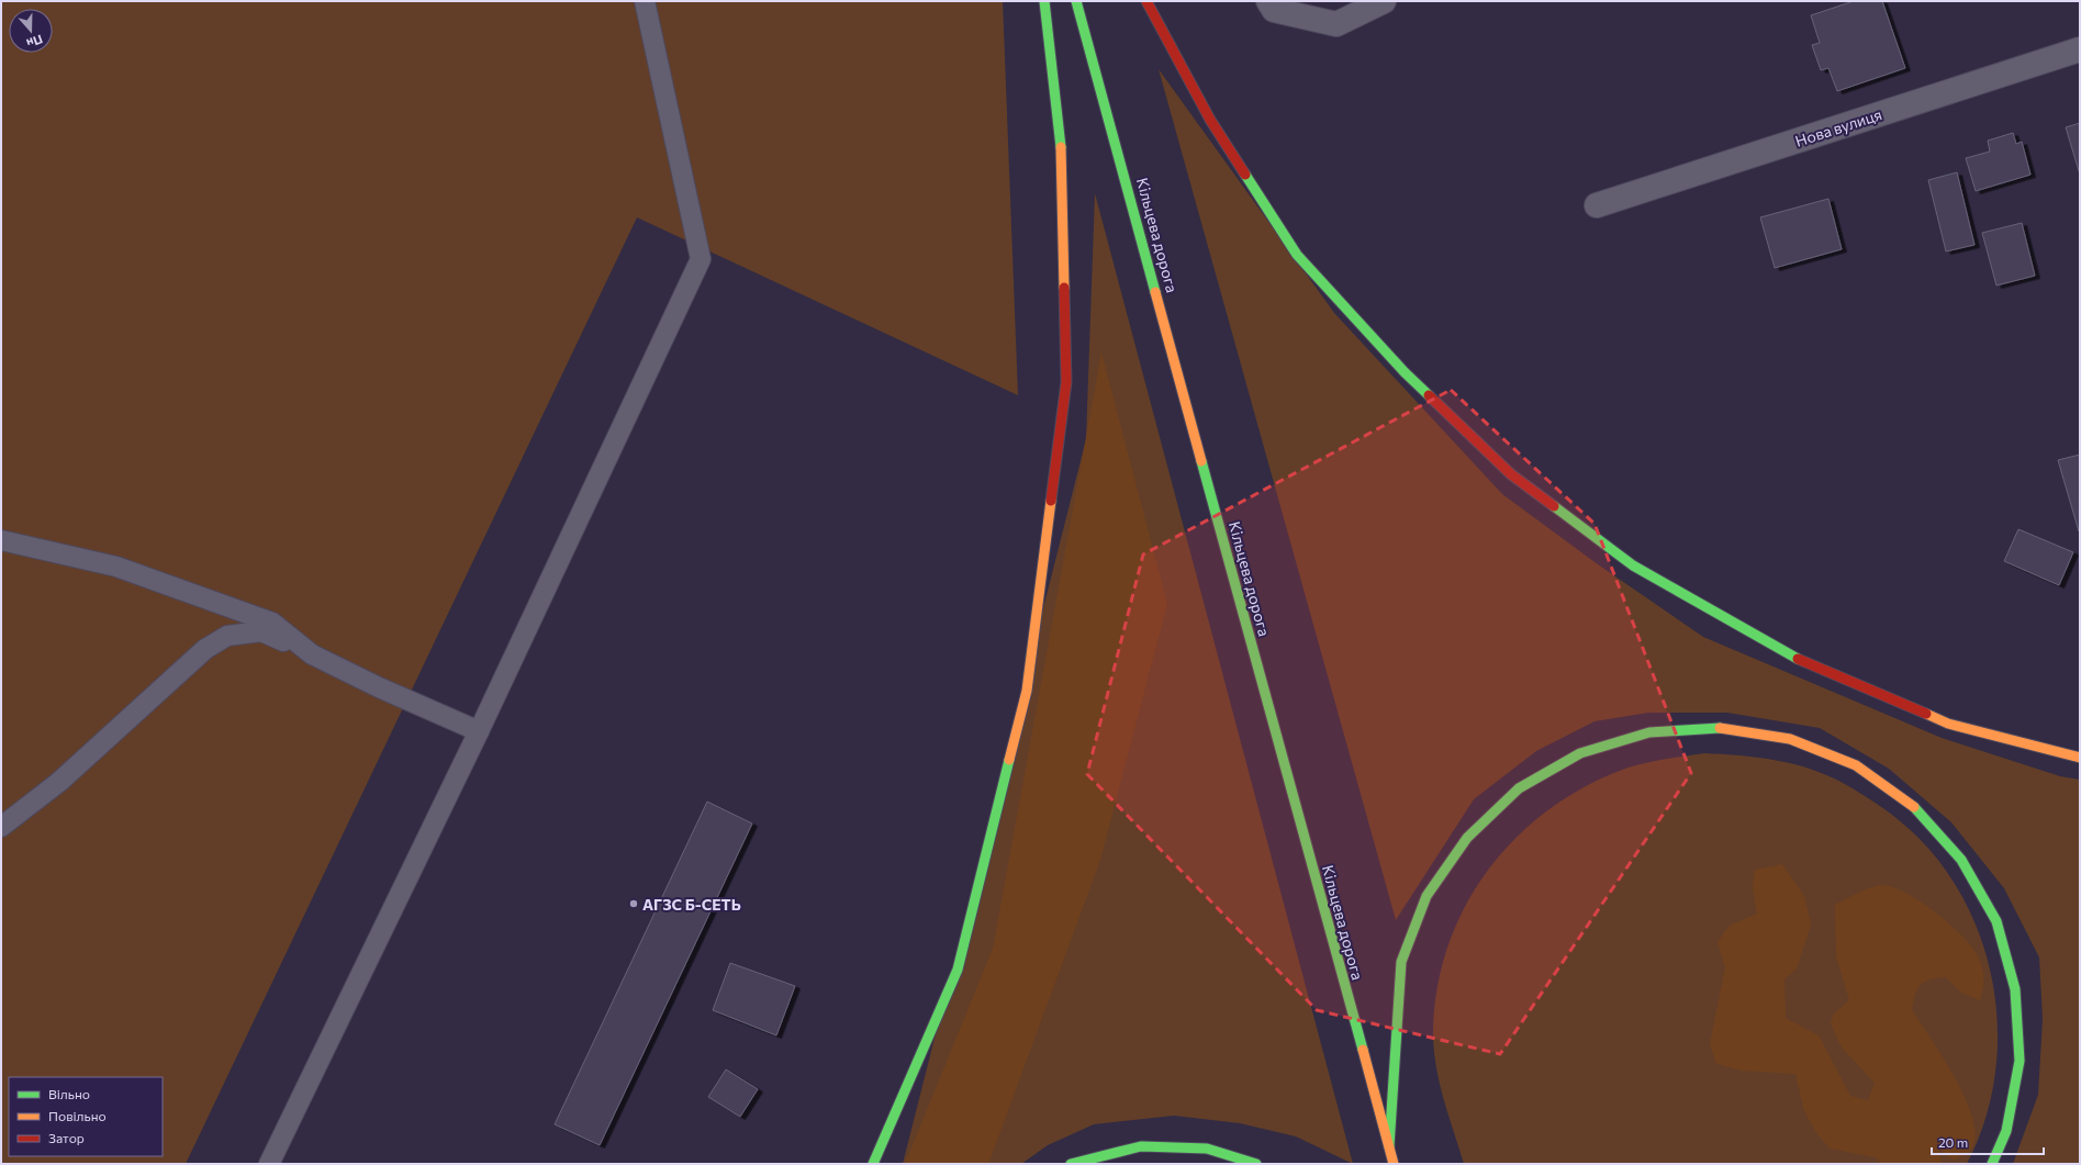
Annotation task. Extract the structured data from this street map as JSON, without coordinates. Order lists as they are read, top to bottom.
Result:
{
  "streets": {
    "highway": ["Кільцева дорога"],
    "street": ["Нова вулиця"]
  },
  "places": ["АГЗС Б-СЕТЬ"],
  "legend": ["Вільно", "Повільно", "Затор"],
  "scale_bar": "20 m",
  "north": "bottom"
}
